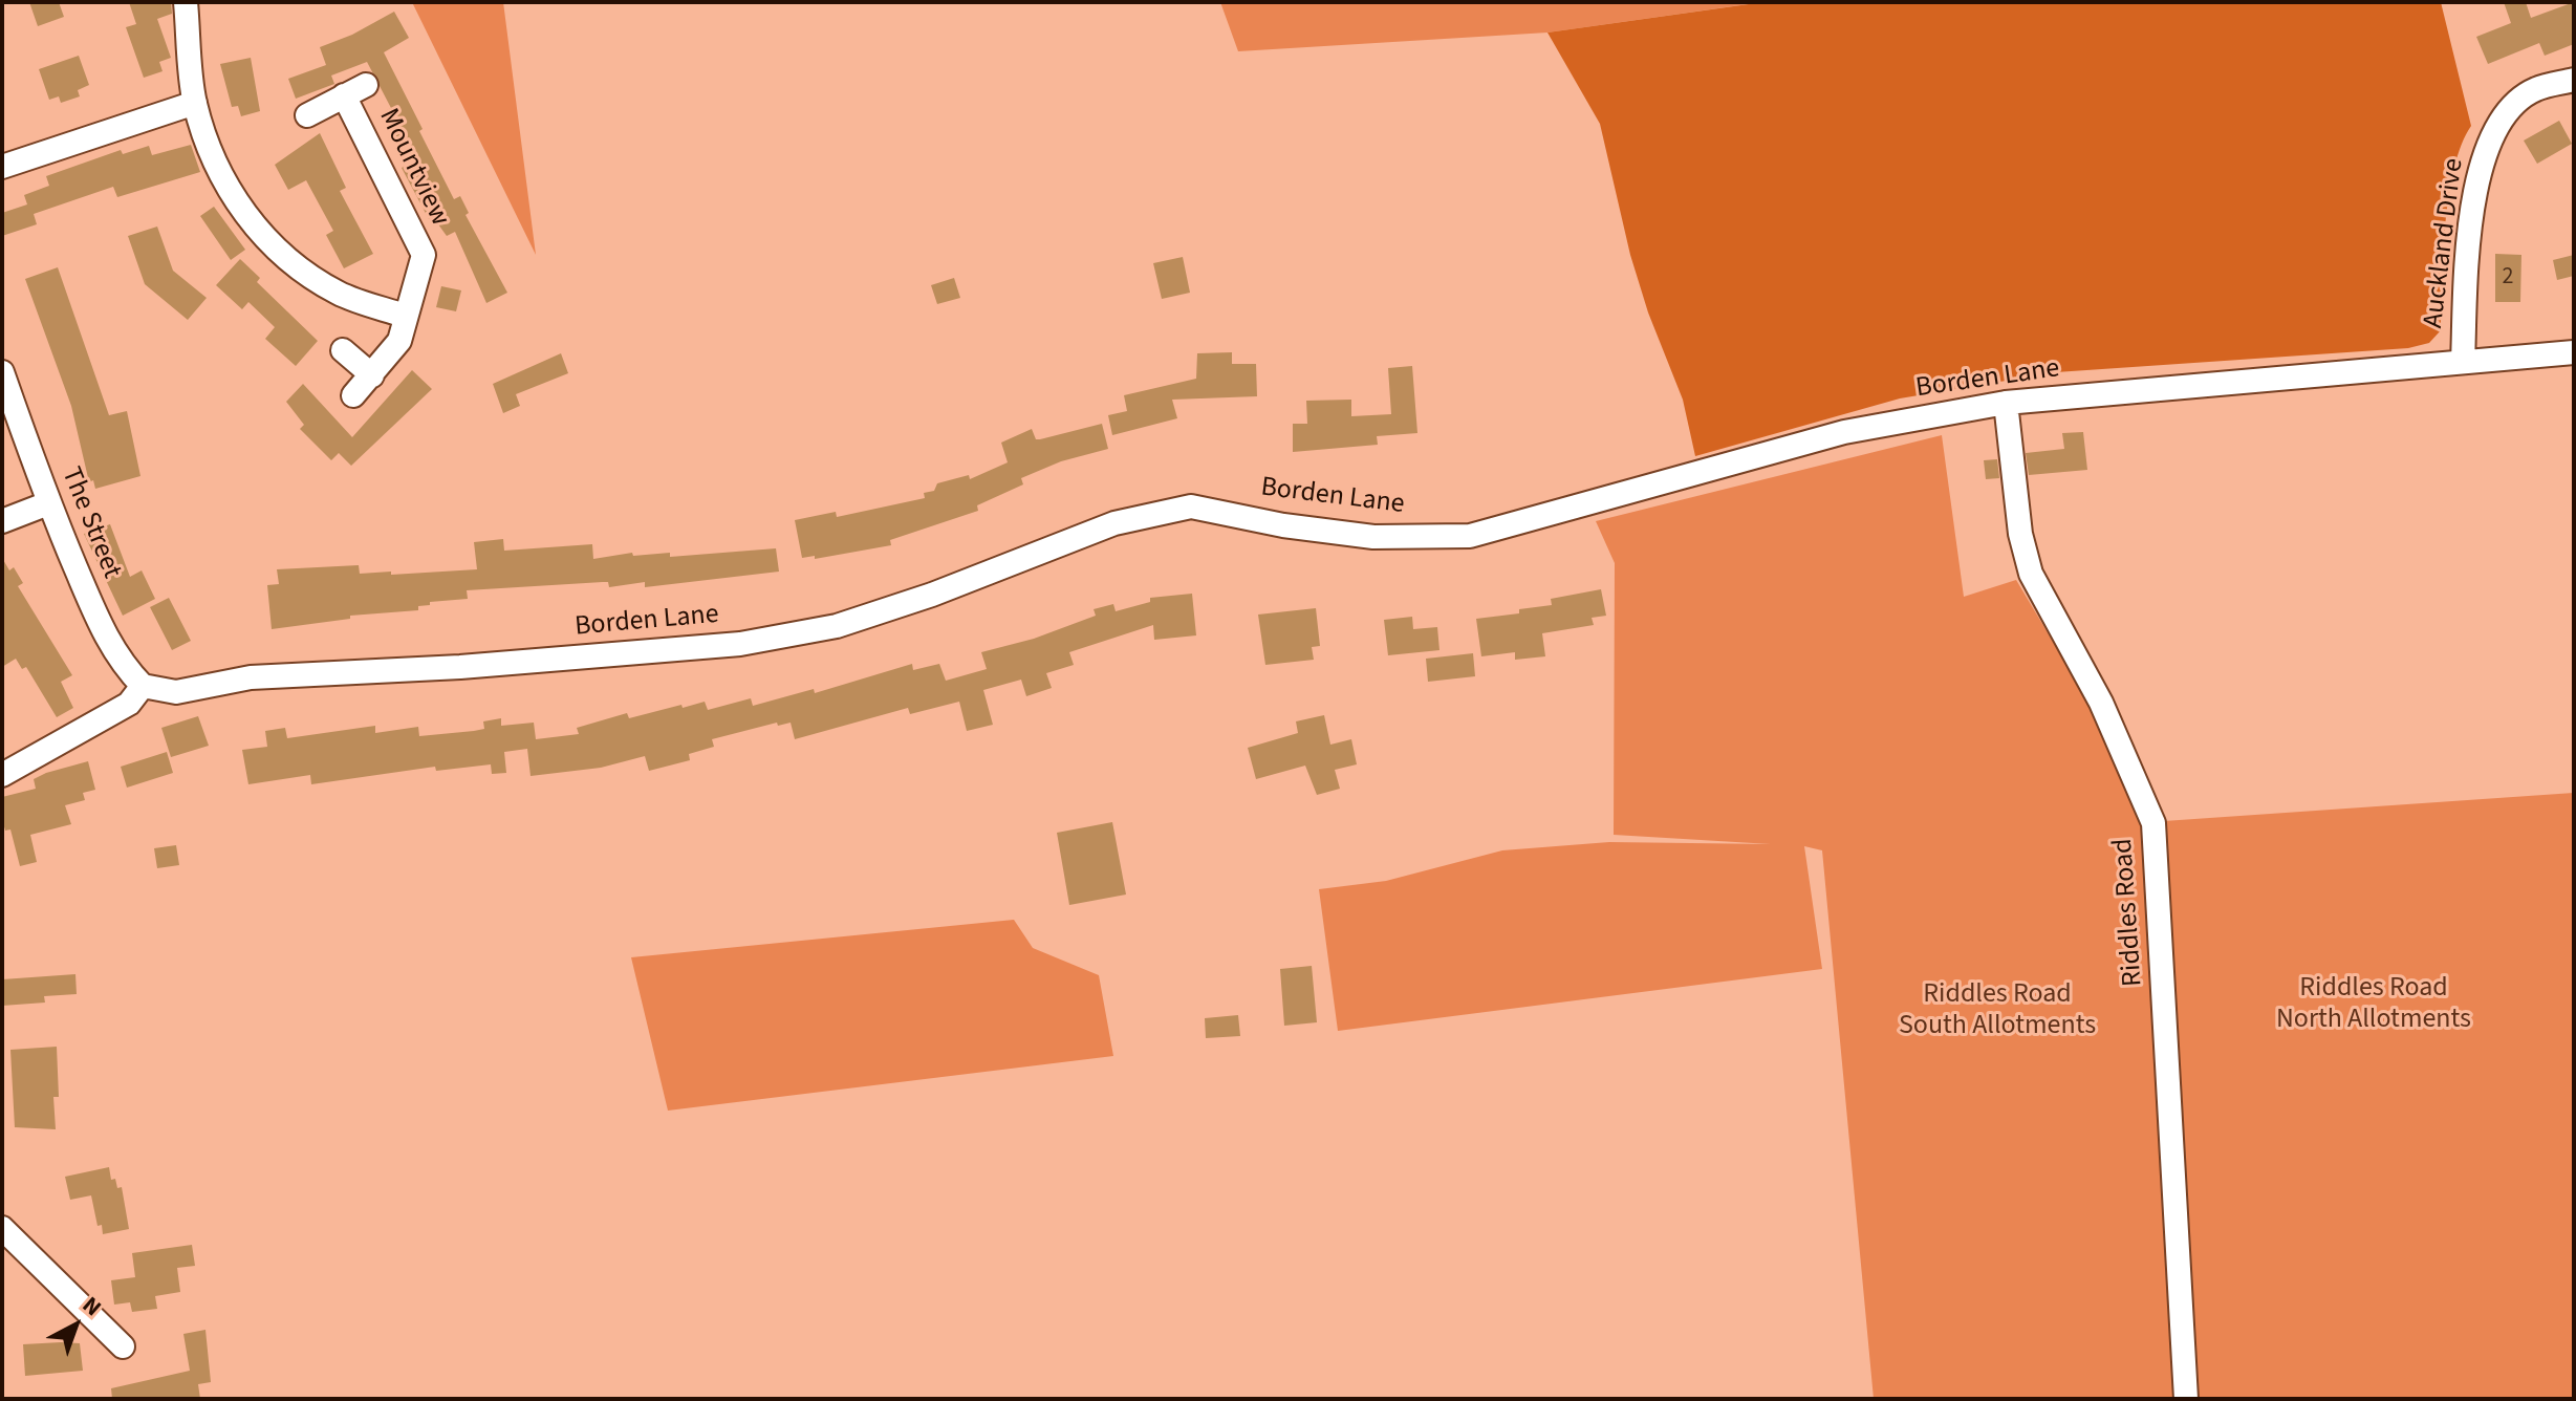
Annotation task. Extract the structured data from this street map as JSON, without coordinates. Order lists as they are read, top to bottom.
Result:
{
  "streets": {
    "street": [
      "Mountview",
      "Auckland Drive",
      "Borden Lane",
      "The Street",
      "Riddles Road"
    ]
  },
  "crossings": [
    ["Auckland Drive", "Borden Lane"],
    ["Borden Lane", "The Street"],
    ["Borden Lane", "Riddles Road"]
  ],
  "parks": ["Riddles Road North Allotments", "Riddles Road South Allotments"],
  "house_numbers": ["2"],
  "north": "top right"
}
